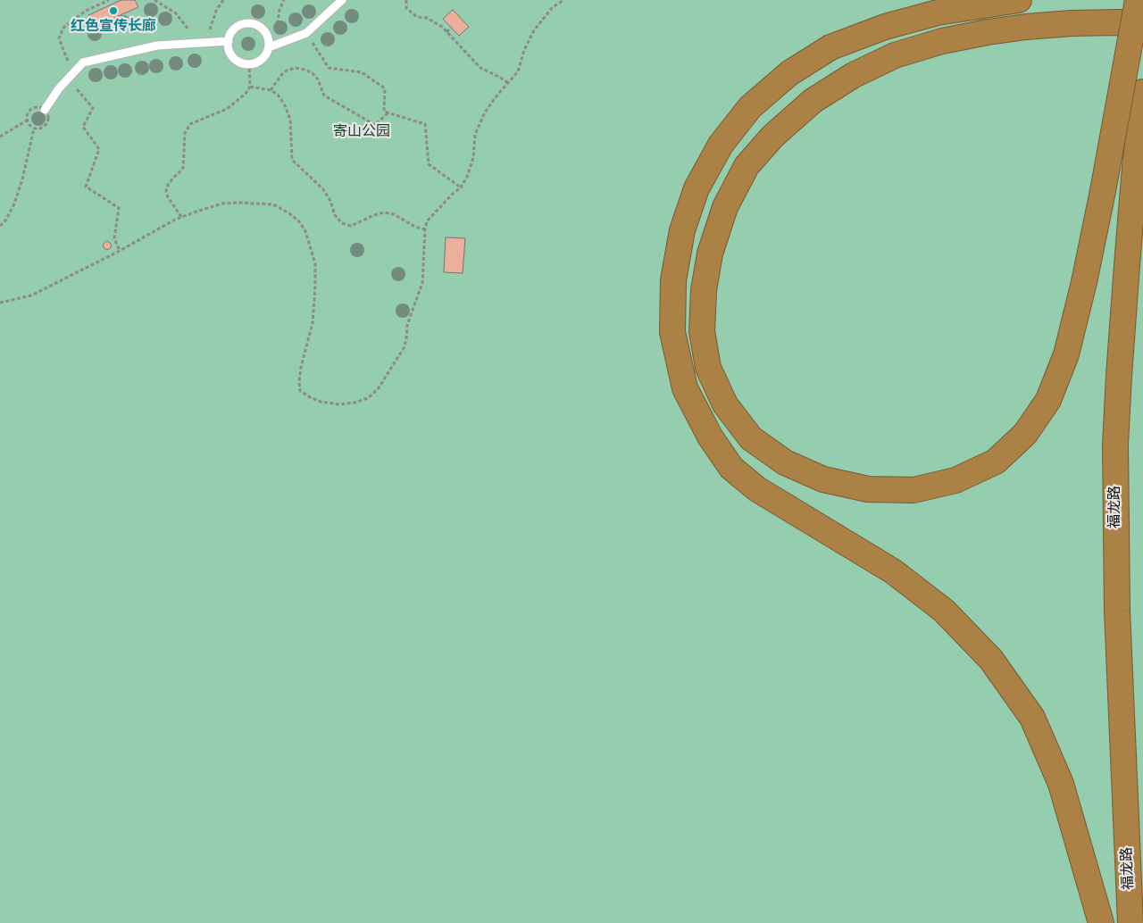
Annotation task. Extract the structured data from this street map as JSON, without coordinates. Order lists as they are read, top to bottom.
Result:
{
  "streets": {
    "highway": ["福龙路"]
  },
  "parks": ["寄山公园"],
  "places": ["红色宣传长廊"]
}
